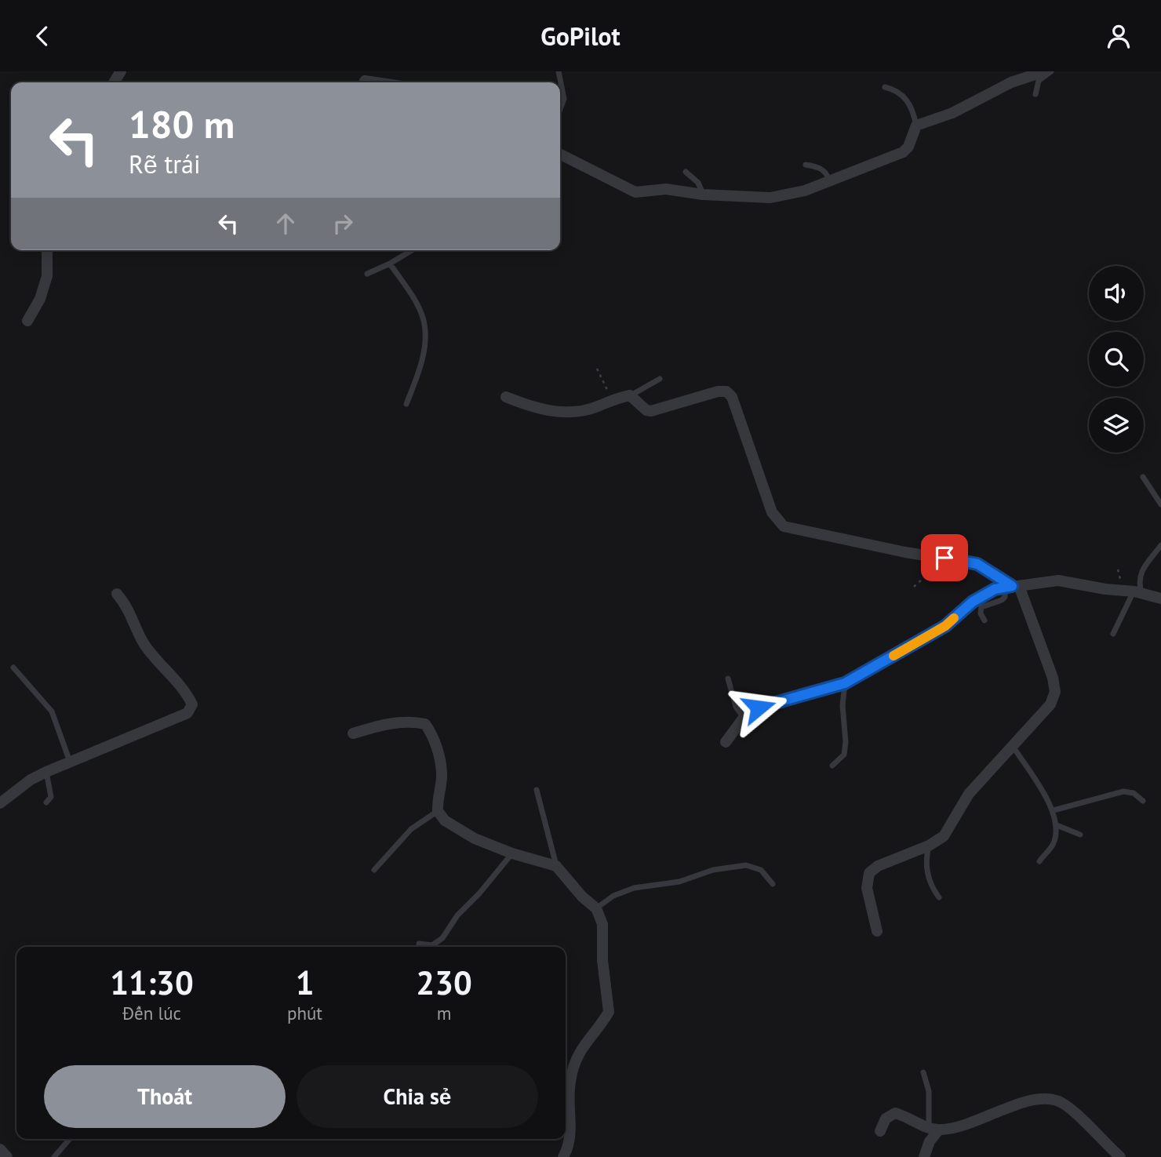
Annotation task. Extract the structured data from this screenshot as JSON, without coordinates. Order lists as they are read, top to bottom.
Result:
{
  "page": {
    "header": "GoPilot",
    "turn": ["180 m", "Rẽ trái"],
    "eta": [
      "11:30",
      "Đến lúc",
      "1",
      "phút",
      "230",
      "m"
    ],
    "buttons": ["Thoát", "Chia sẻ"]
  }
}
